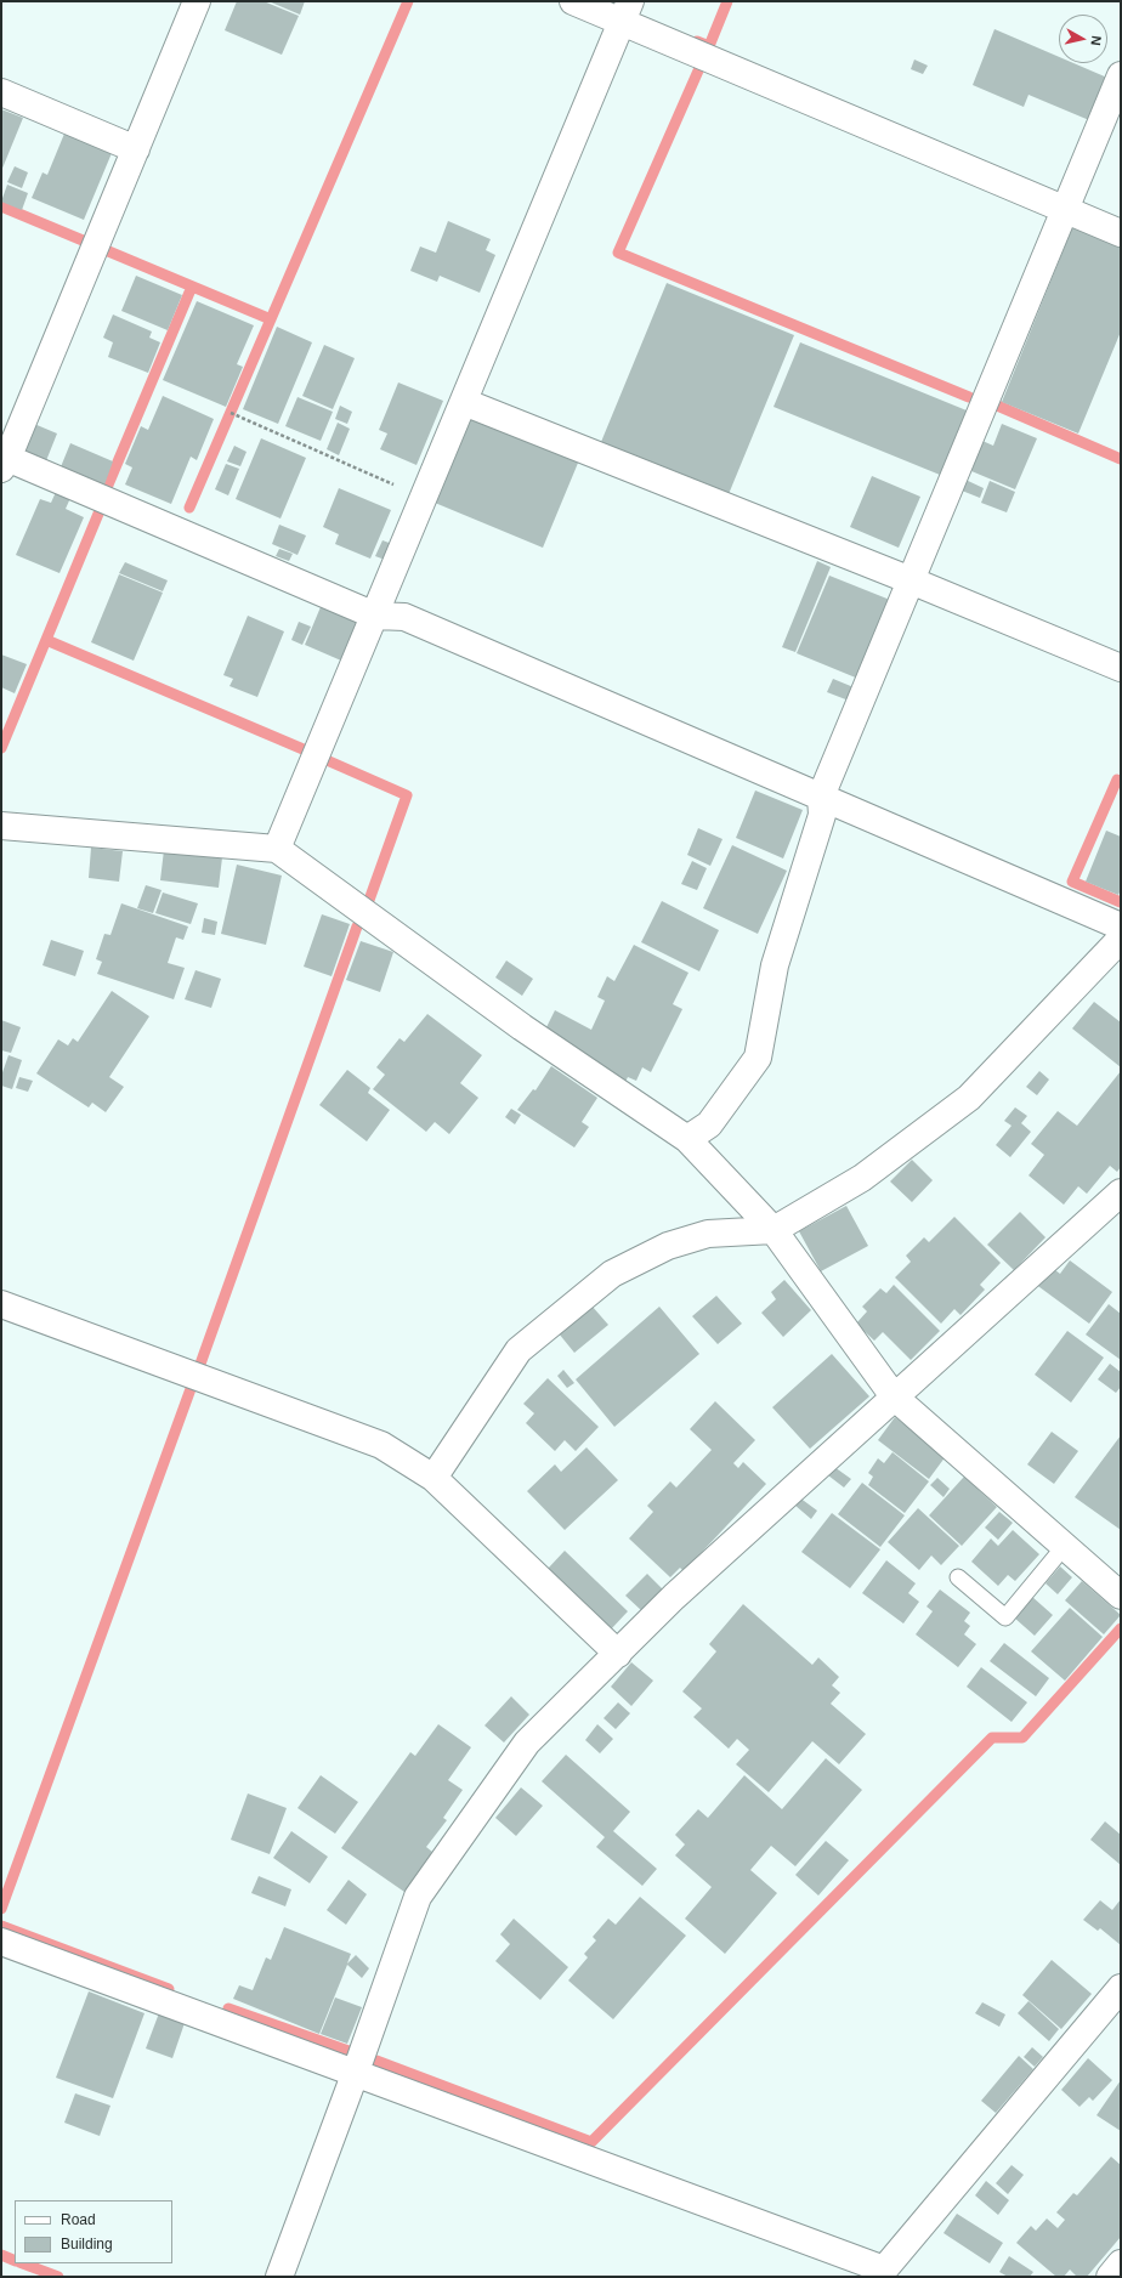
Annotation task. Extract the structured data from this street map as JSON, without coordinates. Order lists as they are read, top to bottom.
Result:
{
  "legend": ["Road", "Building"],
  "north": "right"
}
